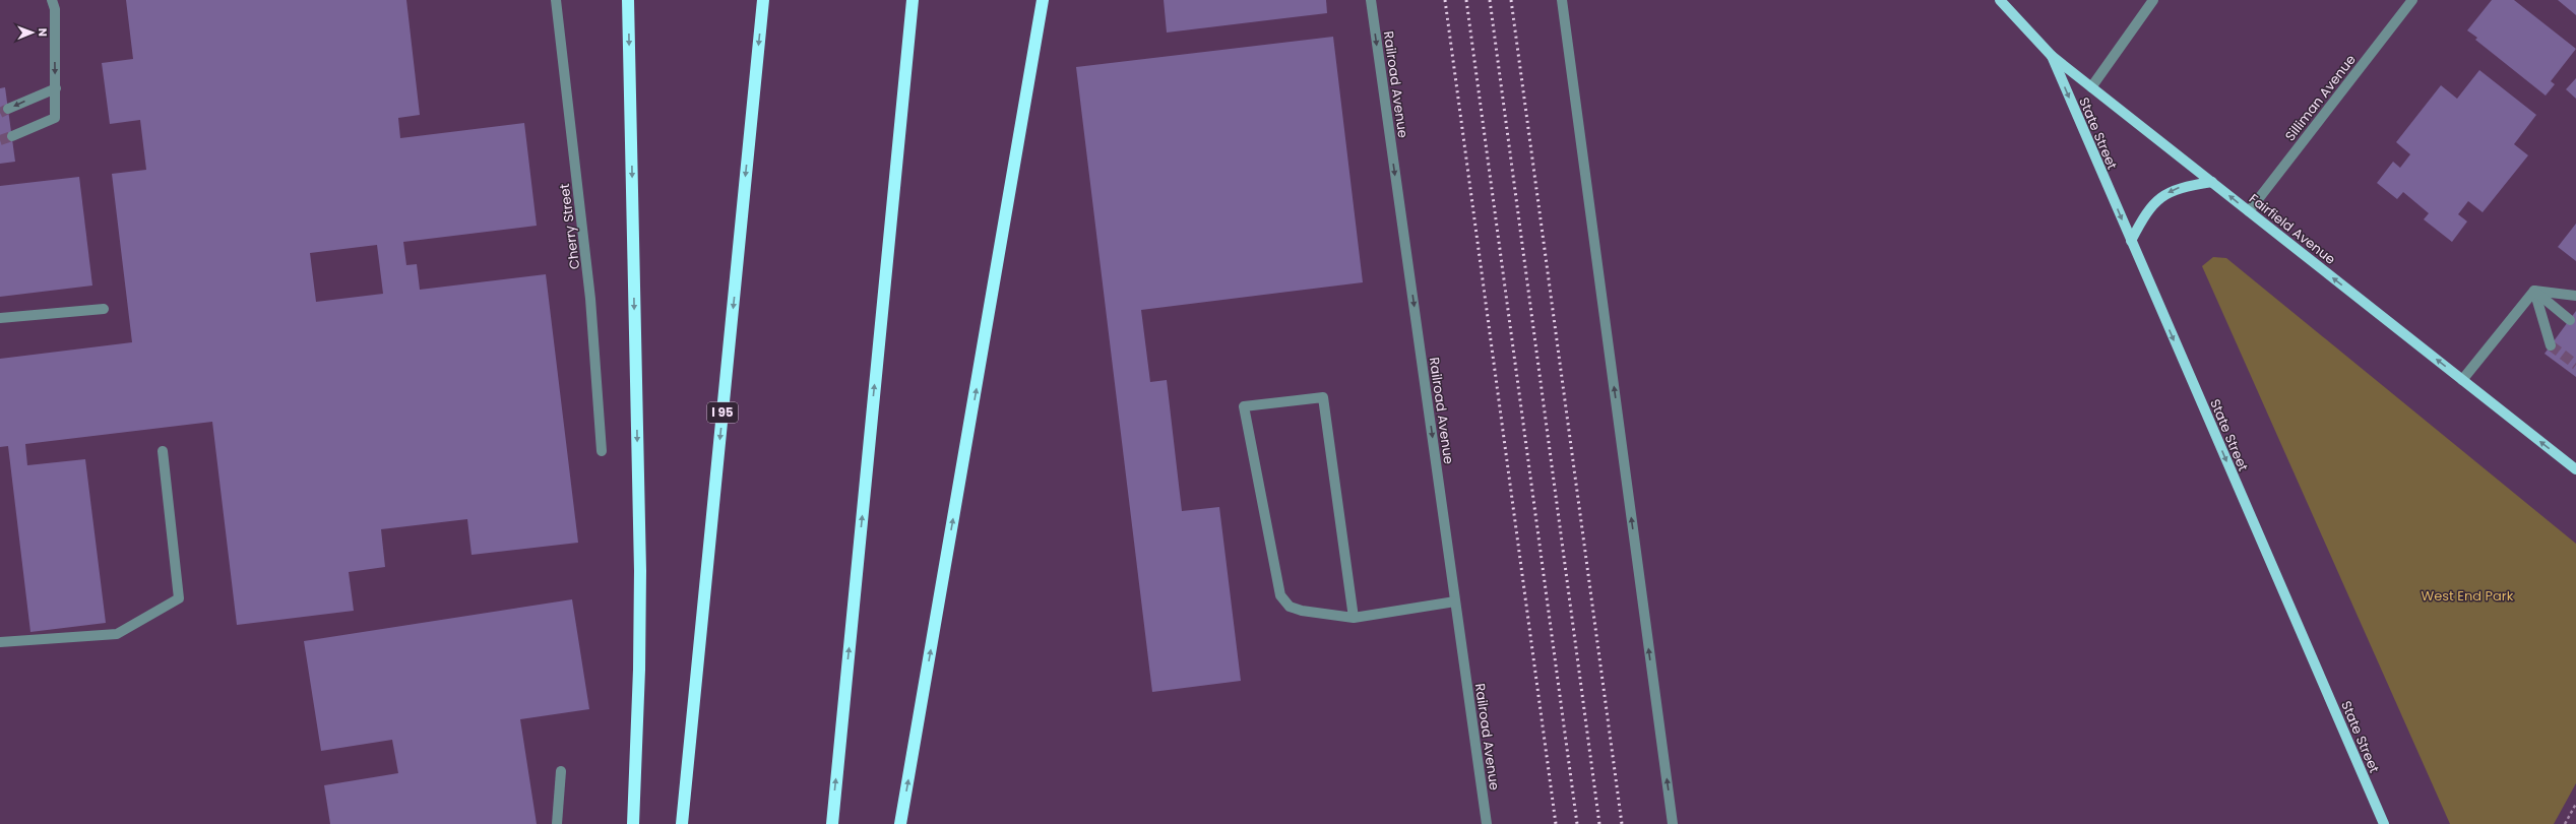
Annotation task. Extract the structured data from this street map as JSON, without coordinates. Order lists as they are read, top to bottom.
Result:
{
  "streets": {
    "highway": ["I 95"],
    "main road": ["State Street", "Fairfield Avenue"],
    "street": ["Railroad Avenue", "Silliman Avenue", "Cherry Street"]
  },
  "crossings": [
    ["Silliman Avenue", "Fairfield Avenue"],
    ["State Street", "Fairfield Avenue"]
  ],
  "one_way": ["Railroad Avenue", "State Street", "Fairfield Avenue"],
  "parks": ["West End Park"],
  "north": "right"
}
